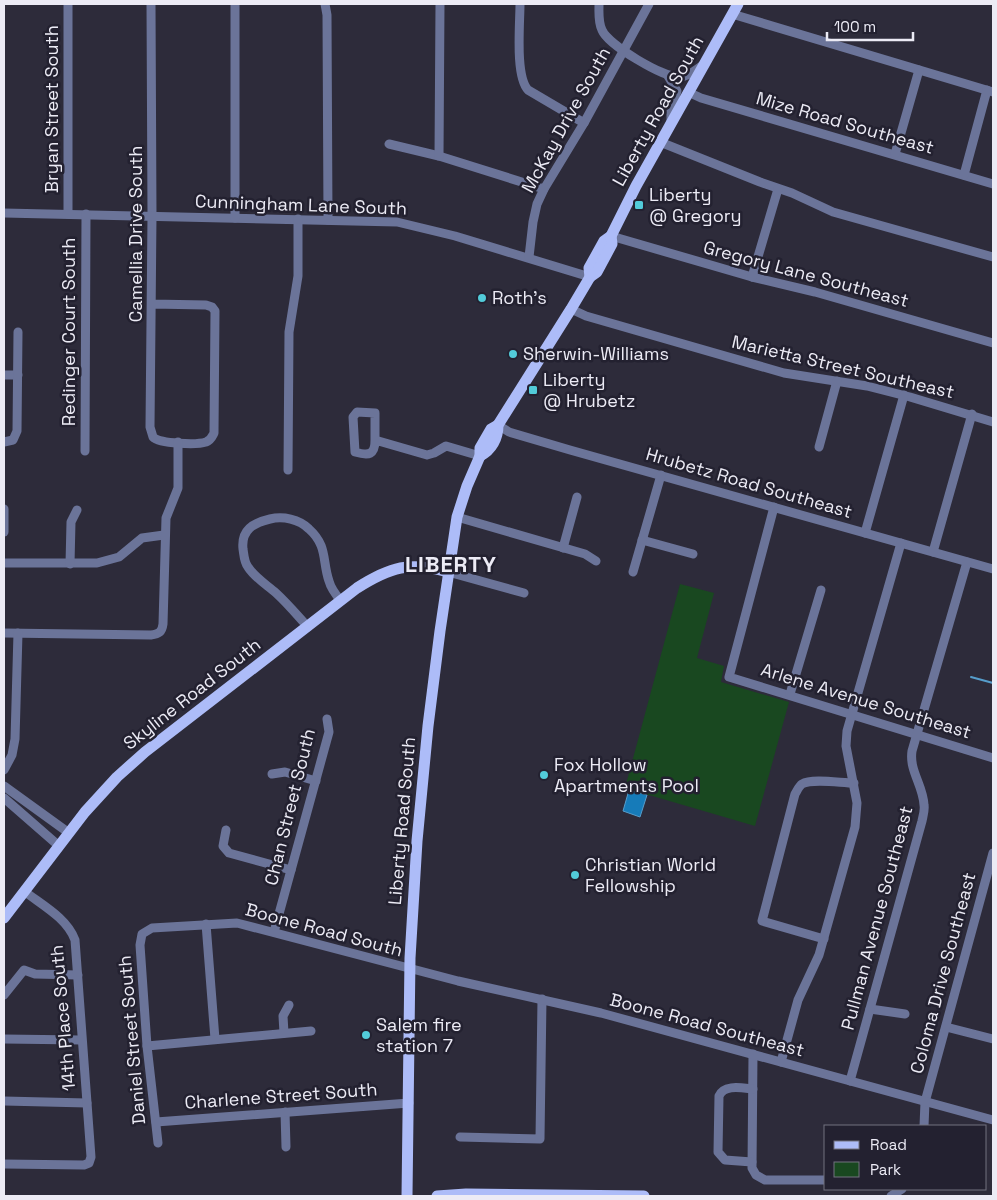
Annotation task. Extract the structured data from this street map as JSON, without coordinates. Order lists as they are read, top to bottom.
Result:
{
  "streets": {
    "main road": ["Liberty Road South", "Skyline Road South"],
    "street": [
      "Bryan Street South",
      "McKay Drive South",
      "Mize Road Southeast",
      "Cunningham Lane South",
      "Camellia Drive South",
      "Gregory Lane Southeast",
      "Redinger Court South",
      "Marietta Street Southeast",
      "Hrubetz Road Southeast",
      "Arlene Avenue Southeast",
      "Chan Street South",
      "Pullman Avenue Southeast",
      "Boone Road South",
      "Coloma Drive Southeast",
      "14th Place South",
      "Boone Road Southeast",
      "Daniel Street South",
      "Charlene Street South"
    ]
  },
  "crossings": [
    ["Bryan Street South", "Cunningham Lane South"],
    ["Liberty Road South", "Mize Road Southeast"],
    ["Liberty Road South", "Cunningham Lane South"],
    ["Liberty Road South", "Gregory Lane Southeast"],
    ["Liberty Road South", "Marietta Street Southeast"],
    ["Liberty Road South", "Hrubetz Road Southeast"],
    ["Liberty Road South", "Skyline Road South"],
    ["Liberty Road South", "Boone Road South"],
    ["Liberty Road South", "Boone Road Southeast"],
    ["Liberty Road South", "Charlene Street South"],
    ["McKay Drive South", "Cunningham Lane South"],
    ["Cunningham Lane South", "Camellia Drive South"],
    ["Cunningham Lane South", "Redinger Court South"],
    ["Hrubetz Road Southeast", "Arlene Avenue Southeast"],
    ["Hrubetz Road Southeast", "Pullman Avenue Southeast"],
    ["Skyline Road South", "14th Place South"],
    ["Arlene Avenue Southeast", "Pullman Avenue Southeast"],
    ["Chan Street South", "Boone Road South"],
    ["Pullman Avenue Southeast", "Boone Road Southeast"],
    ["Boone Road South", "Boone Road Southeast"],
    ["Boone Road South", "Daniel Street South"],
    ["Coloma Drive Southeast", "Boone Road Southeast"],
    ["Daniel Street South", "Charlene Street South"]
  ],
  "districts": ["LIBERTY"],
  "places": {
    "transit": ["Liberty @ Gregory", "Liberty @ Hrubetz"],
    "other": [
      "Roth's",
      "Sherwin-Williams",
      "Fox Hollow Apartments Pool",
      "Christian World Fellowship",
      "Salem fire station 7"
    ]
  },
  "legend": ["Road", "Park"],
  "scale_bar": "100 m"
}
